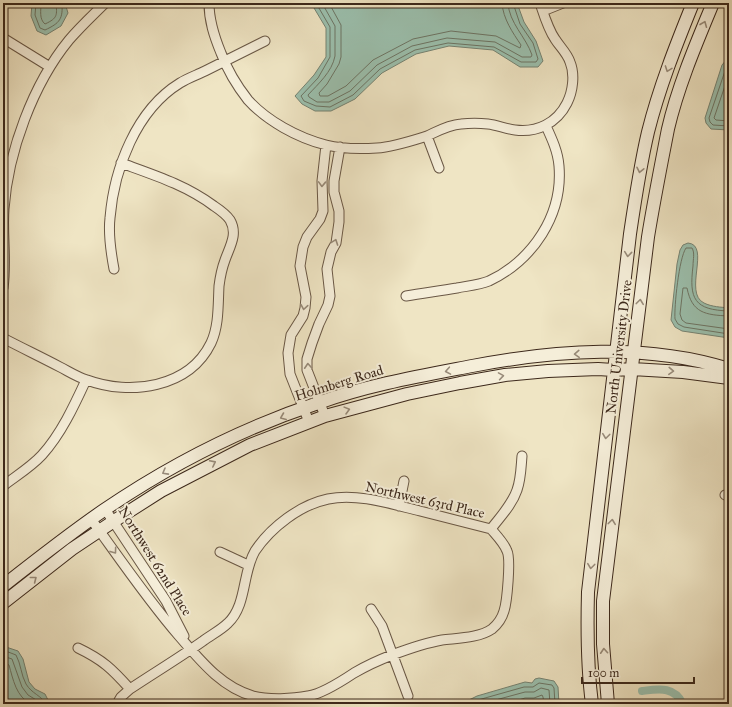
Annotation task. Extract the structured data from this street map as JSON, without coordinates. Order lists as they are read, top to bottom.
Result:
{
  "streets": {
    "street": [
      "North University Drive",
      "Holmberg Road",
      "Northwest 63rd Place",
      "Northwest 62nd Place"
    ]
  },
  "crossings": [
    ["North University Drive", "Holmberg Road"],
    ["Holmberg Road", "Northwest 62nd Place"],
    ["Northwest 63rd Place", "Northwest 62nd Place"]
  ],
  "scale_bar": "100 m"
}
